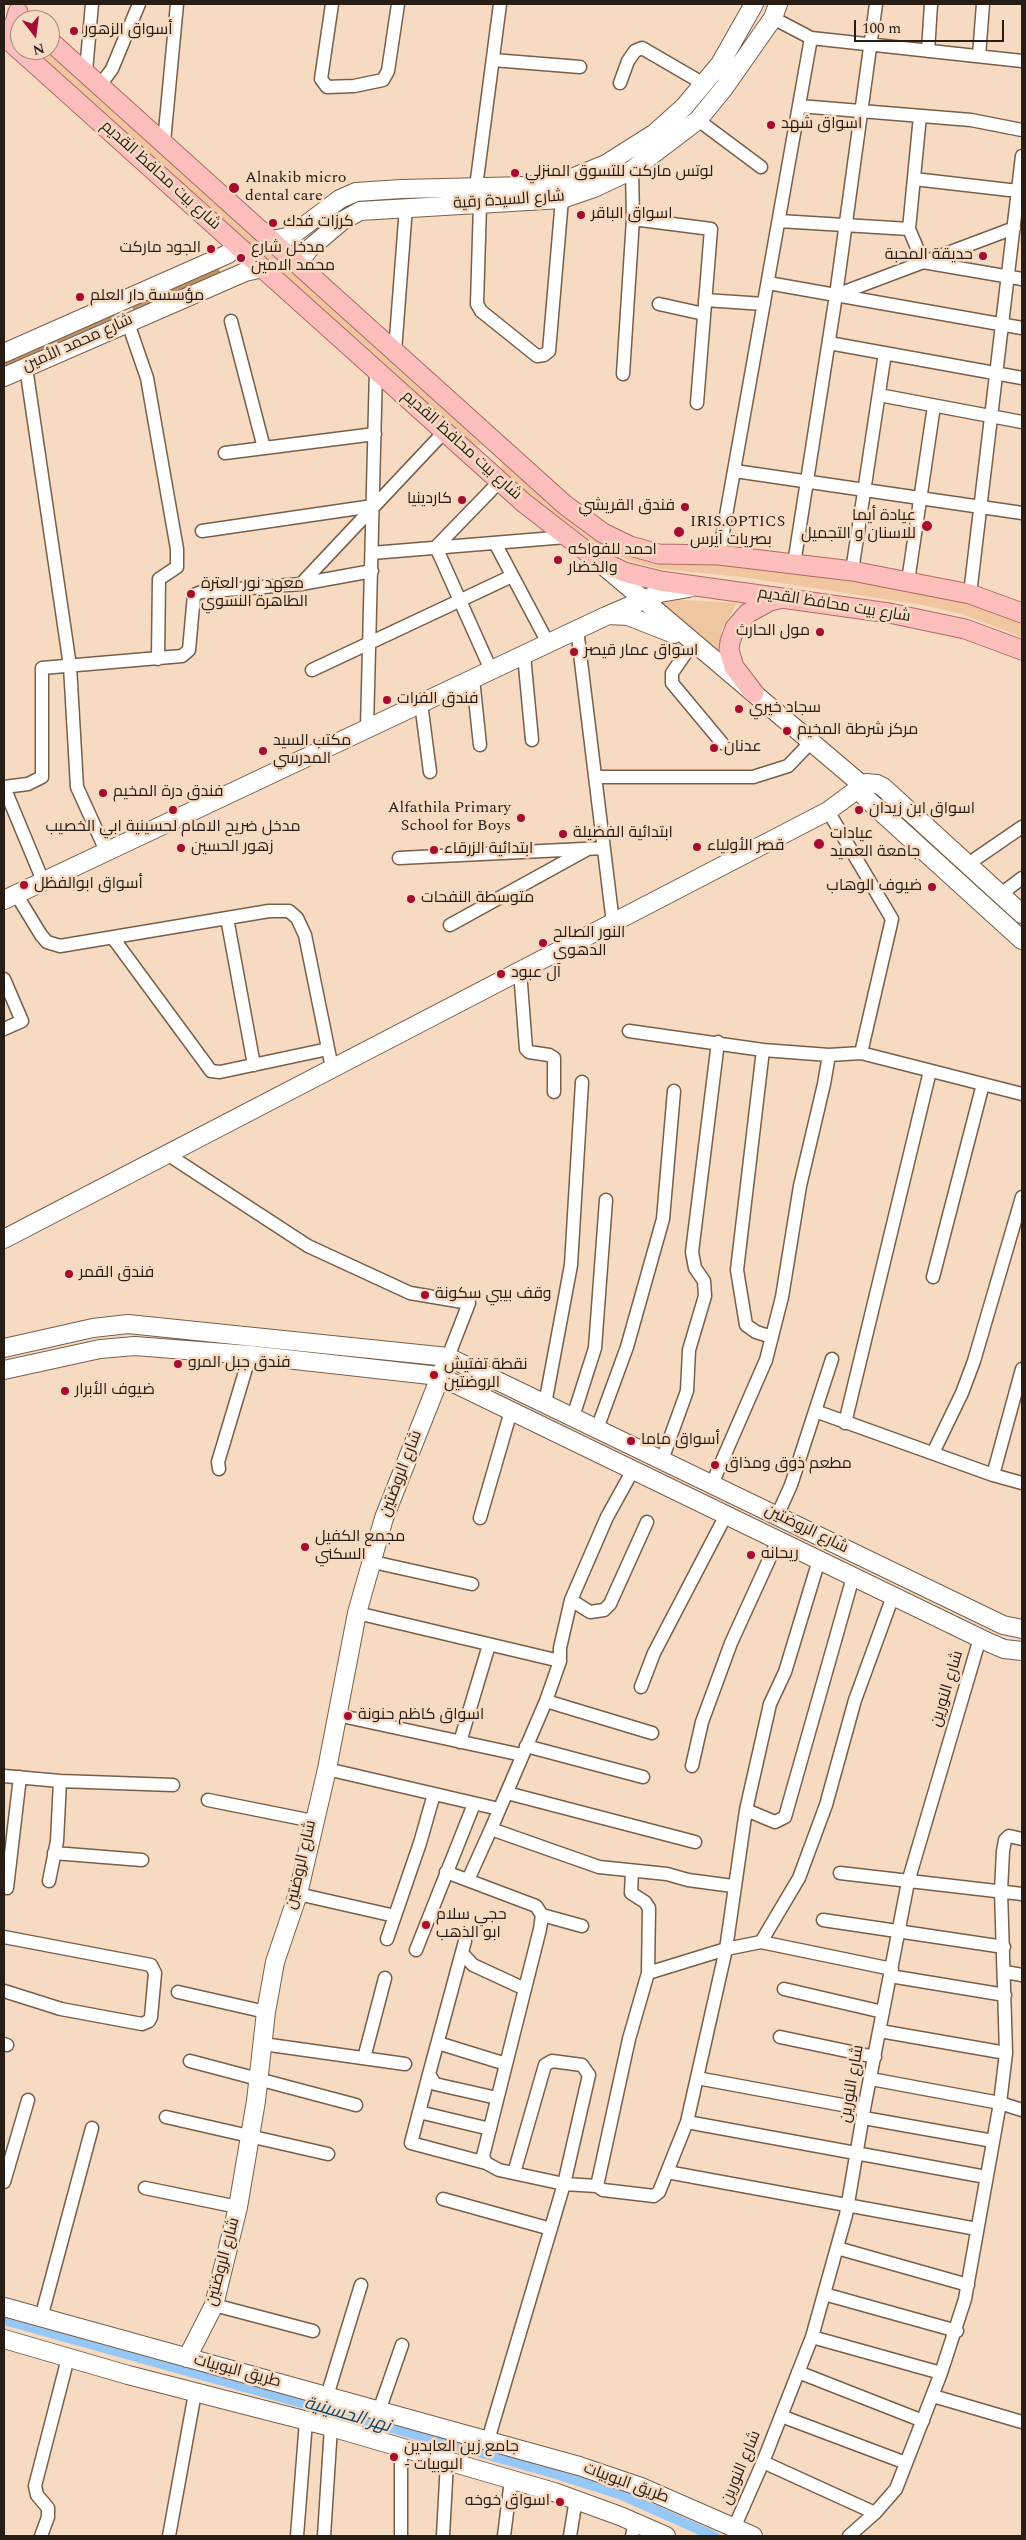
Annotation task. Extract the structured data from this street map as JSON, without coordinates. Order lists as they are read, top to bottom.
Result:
{
  "streets": {
    "main road": [
      "شارع بيت محافظ القديم",
      "شارع السيدة رقية",
      "شارع محمد الأمين",
      "شارع الروضتين",
      "طريق البوبيات"
    ],
    "street": ["شارع النورين"]
  },
  "crossings": [
    ["شارع بيت محافظ القديم", "شارع السيدة رقية"],
    ["شارع بيت محافظ القديم", "شارع محمد الأمين"],
    ["شارع الروضتين", "شارع النورين"],
    ["شارع الروضتين", "طريق البوبيات"],
    ["شارع النورين", "طريق البوبيات"]
  ],
  "water": ["نهر الحسينية"],
  "places": [
    "أسواق الزهور",
    "اسواق شهد",
    "لوتس ماركت للتسوق المنزلي",
    "Alnakib micro dental care",
    "اسواق الباقر",
    "كرزات فدك",
    "الجود ماركت",
    "حديقة المحبة",
    "مدخل شارع محمد الامين",
    "مؤسسة دار العلم",
    "كاردينيا",
    "فندق القريشي",
    "عيادة أيما للاسنان و التجميل",
    "IRIS.OPTICS بصريات آيرس",
    "احمد للفواكه والخضار",
    "معهد نور العترة الطاهرة النسوي",
    "مول الحارث",
    "اسواق عمار قيصر",
    "فندق الفرات",
    "سجاد خيري",
    "مركز شرطة المخيم",
    "عدنان",
    "مكتب السيد المدرسي",
    "فندق درة المخيم",
    "مدخل ضريح الامام لحسينية ابي الخصيب",
    "اسواق ابن زيدان",
    "Alfathila Primary School for Boys",
    "ابتدائية الفضيلة",
    "عيادات جامعة العميد",
    "قصر الأولياء",
    "زهور الحسين",
    "ابتدائية الزرقاء",
    "أسواق ابوالفظل",
    "ضيوف الوهاب",
    "متوسطة النفحات",
    "النور الصالح الدهوي",
    "آل عبود",
    "فندق القمر",
    "وقف بيبي سكونة",
    "فندق جبل المرو",
    "نقطة تفتيش الروضتين",
    "ضيوف الأبرار",
    "أسواق ماما",
    "مطعم ذوق ومذاق",
    "مجمع الكفيل السكني",
    "ريحانه",
    "اسواق كاظم حنونة",
    "حجي سلام ابو الذهب",
    "جامع زين العابدين - البوبيات",
    "اسواق خوخه"
  ],
  "scale_bar": "100 m",
  "north": "bottom"
}
